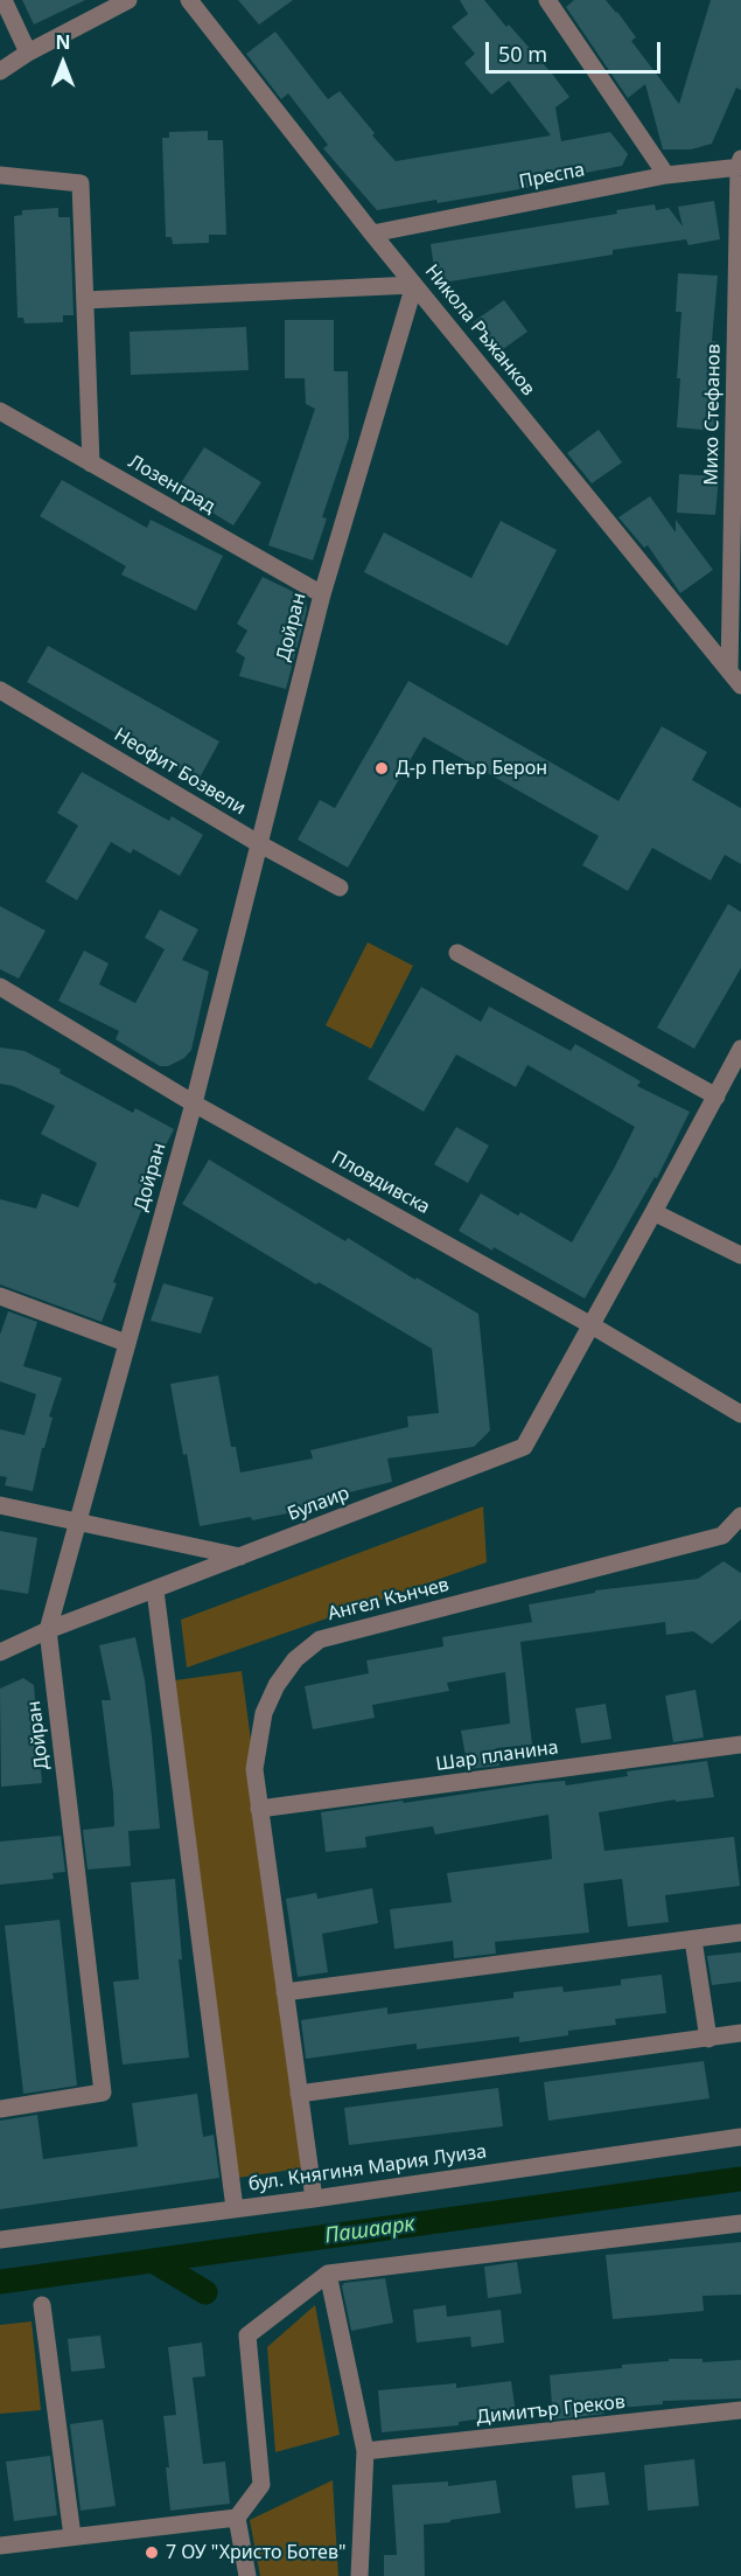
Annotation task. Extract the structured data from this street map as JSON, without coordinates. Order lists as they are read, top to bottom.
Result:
{
  "streets": {
    "street": [
      "Преспа",
      "Никола Ръжанков",
      "Михо Стефанов",
      "Лозенград",
      "Дойран",
      "Неофит Бозвели",
      "Пловдивска",
      "Булаир",
      "Ангел Кънчев",
      "Шар планина",
      "бул. Княгиня Мария Луиза",
      "Димитър Греков"
    ]
  },
  "crossings": [
    ["Преспа", "Никола Ръжанков"],
    ["Преспа", "Михо Стефанов"],
    ["Никола Ръжанков", "Михо Стефанов"],
    ["Никола Ръжанков", "Дойран"],
    ["Лозенград", "Дойран"],
    ["Дойран", "Неофит Бозвели"],
    ["Дойран", "Пловдивска"],
    ["Дойран", "Булаир"],
    ["Пловдивска", "Булаир"],
    ["Ангел Кънчев", "Шар планина"],
    ["Ангел Кънчев", "бул. Княгиня Мария Луиза"]
  ],
  "water": ["Пашаарк"],
  "places": ["Д-р Петър Берон", "7 ОУ \"Христо Ботев\""],
  "scale_bar": "50 m",
  "north": "top"
}
